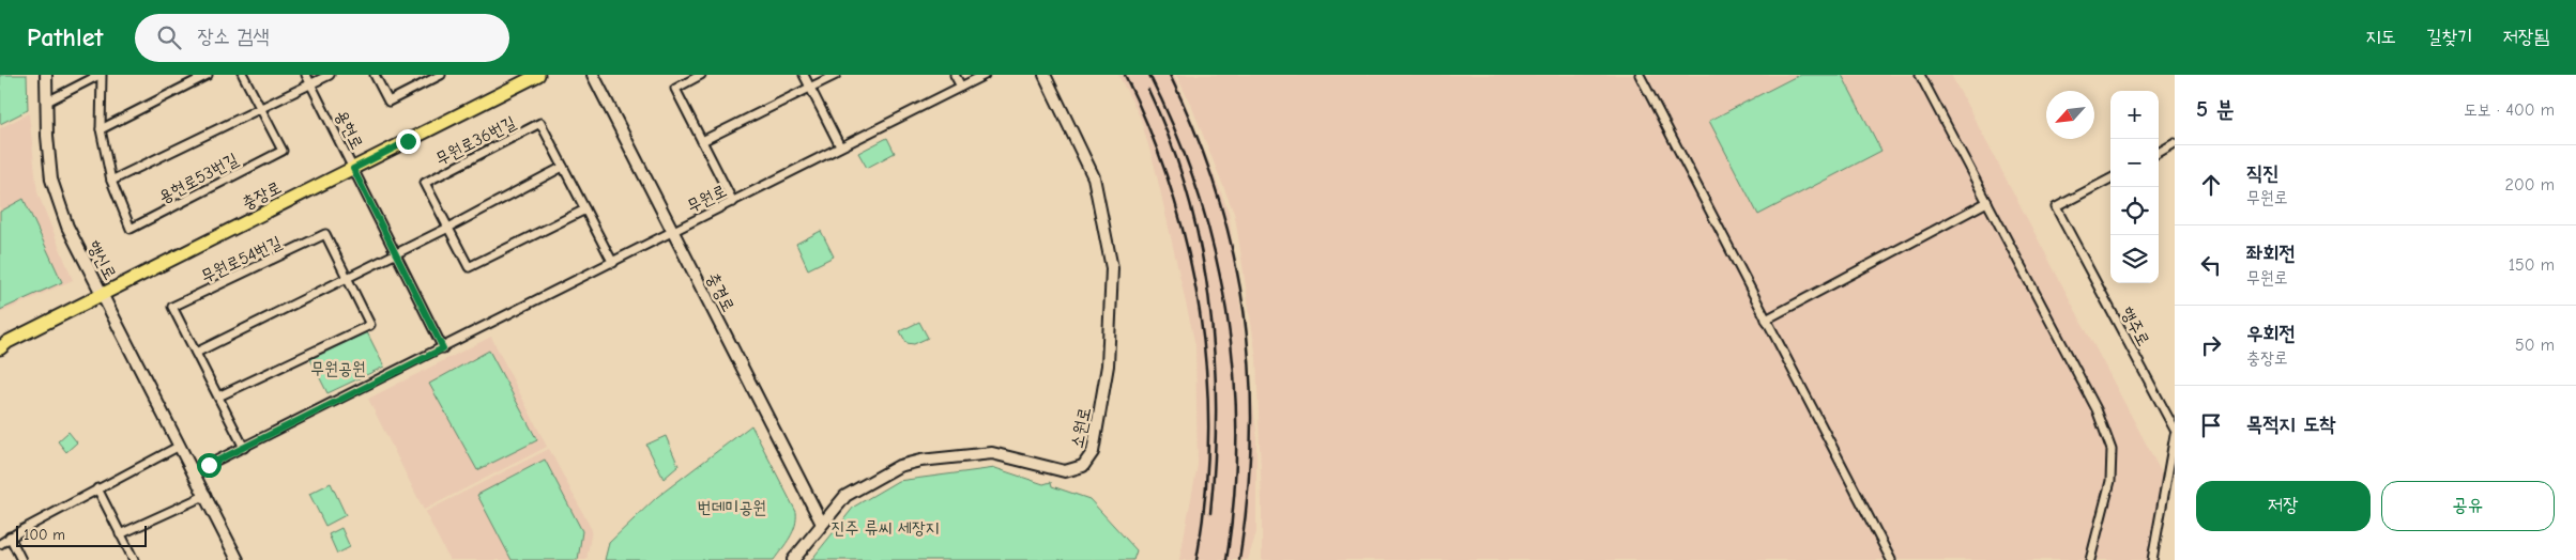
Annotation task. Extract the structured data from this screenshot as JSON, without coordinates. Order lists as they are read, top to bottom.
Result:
{
  "streets": {
    "main road": [
      "충장로",
      "행신로",
      "충경로",
      "소원로"
    ],
    "street": [
      "용현로",
      "무원로36번길",
      "용현로53번길",
      "무원로",
      "무원로54번길",
      "행주로"
    ]
  },
  "crossings": [
    ["용현로", "용현로53번길"],
    ["용현로", "충장로"],
    ["무원로36번길", "무원로"],
    ["충장로", "행신로"],
    ["무원로", "무원로54번길"],
    ["무원로", "행신로"],
    ["무원로", "충경로"],
    ["충경로", "소원로"]
  ],
  "parks": ["무원공원", "번데미공원", "진주 류씨 세장지"],
  "scale_bar": "100 m",
  "north": "bottom left",
  "page": {
    "header": "Pathlet",
    "search": "장소 검색",
    "nav": ["지도", "길찾기", "저장됨"],
    "heading": ["5 분", "도보 · 400 m"],
    "map_buttons": ["+", "−"],
    "list": [
      ["직진", "무원로", "200 m"],
      ["좌회전", "무원로", "150 m"],
      ["우회전", "충장로", "50 m"],
      "목적지 도착"
    ],
    "buttons": ["저장", "공유"],
    "scale": "100 m"
  }
}
